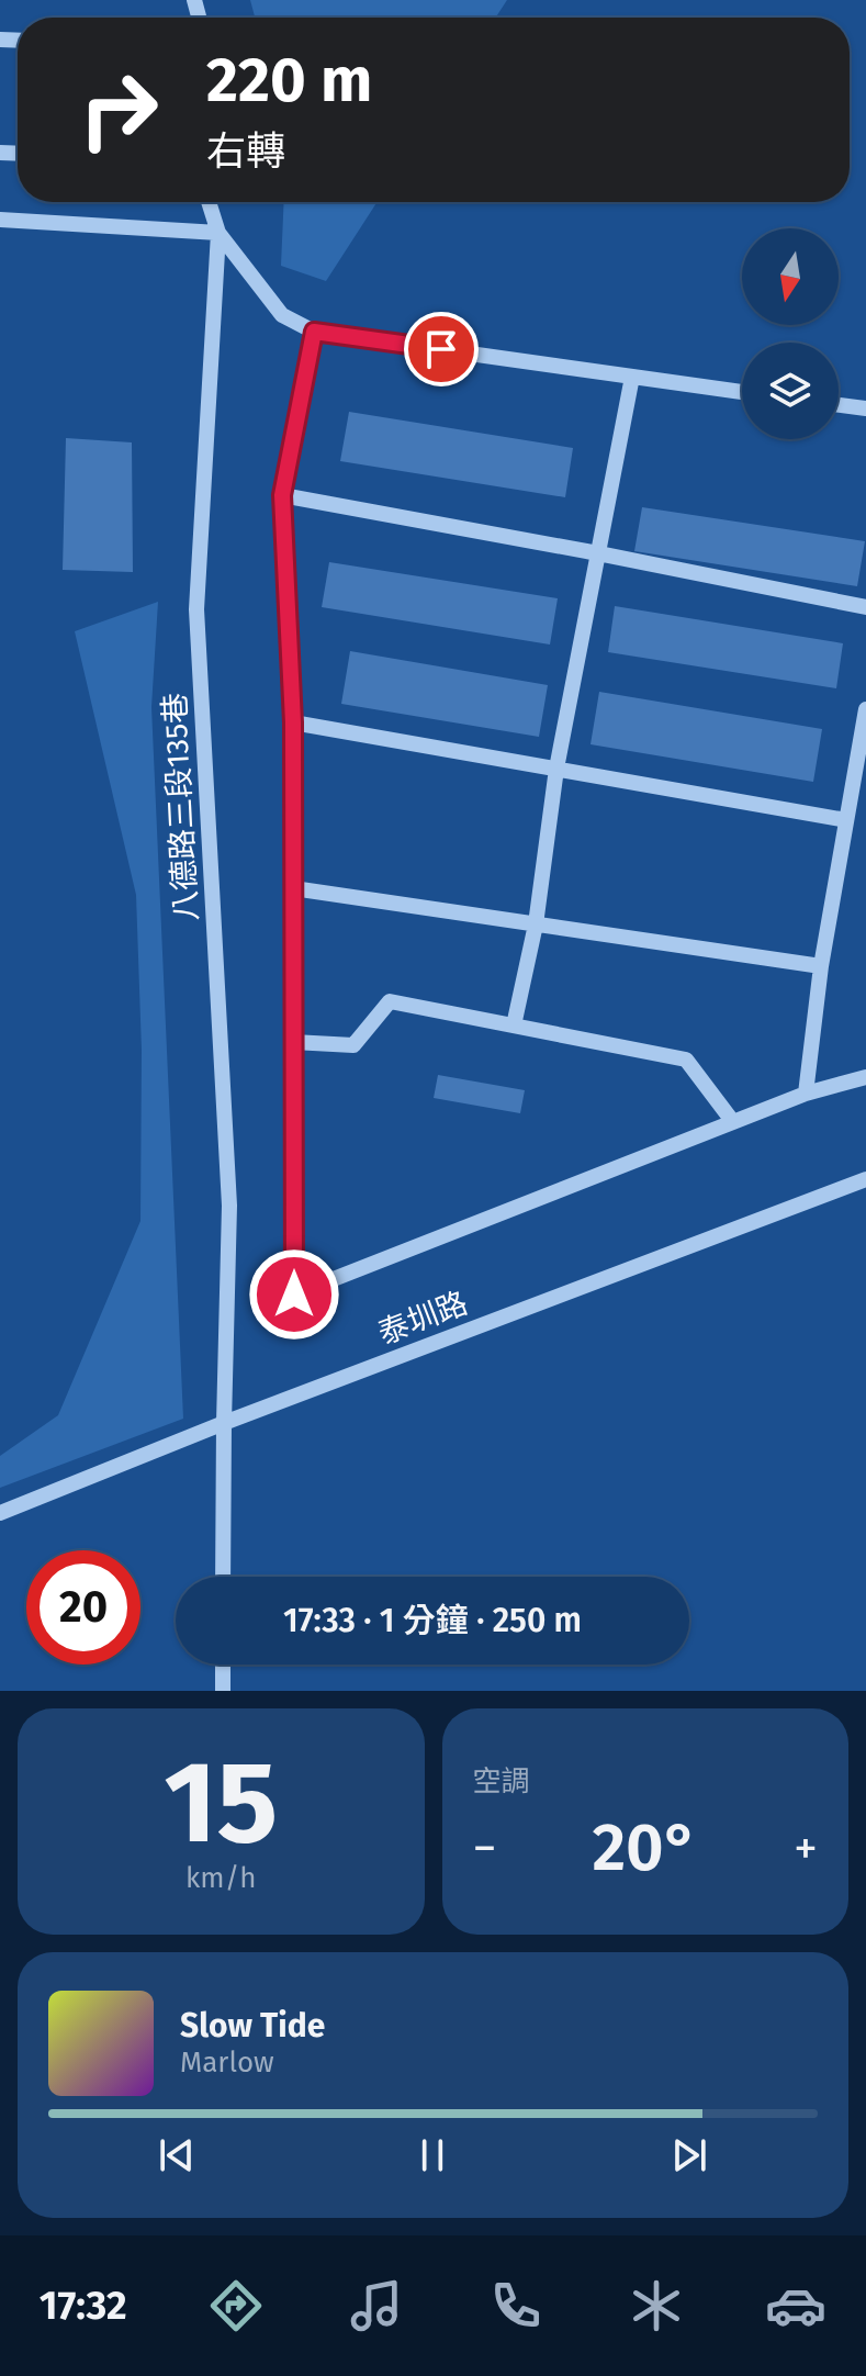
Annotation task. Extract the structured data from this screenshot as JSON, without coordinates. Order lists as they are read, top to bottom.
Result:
{
  "streets": {
    "street": ["八德路三段135巷", "泰圳路"]
  },
  "crossings": [
    ["八德路三段135巷", "泰圳路"]
  ],
  "north": "bottom",
  "page": {
    "turn": ["220 m", "右轉"],
    "limit": "20",
    "trip": "17:33 · 1 分鐘 · 250 m",
    "tile": [
      ["15", "km/h"],
      "空調"
    ],
    "heat": ["−", "20°", "+"],
    "song": ["Slow Tide", "Marlow"],
    "tabs": "17:32"
  }
}
